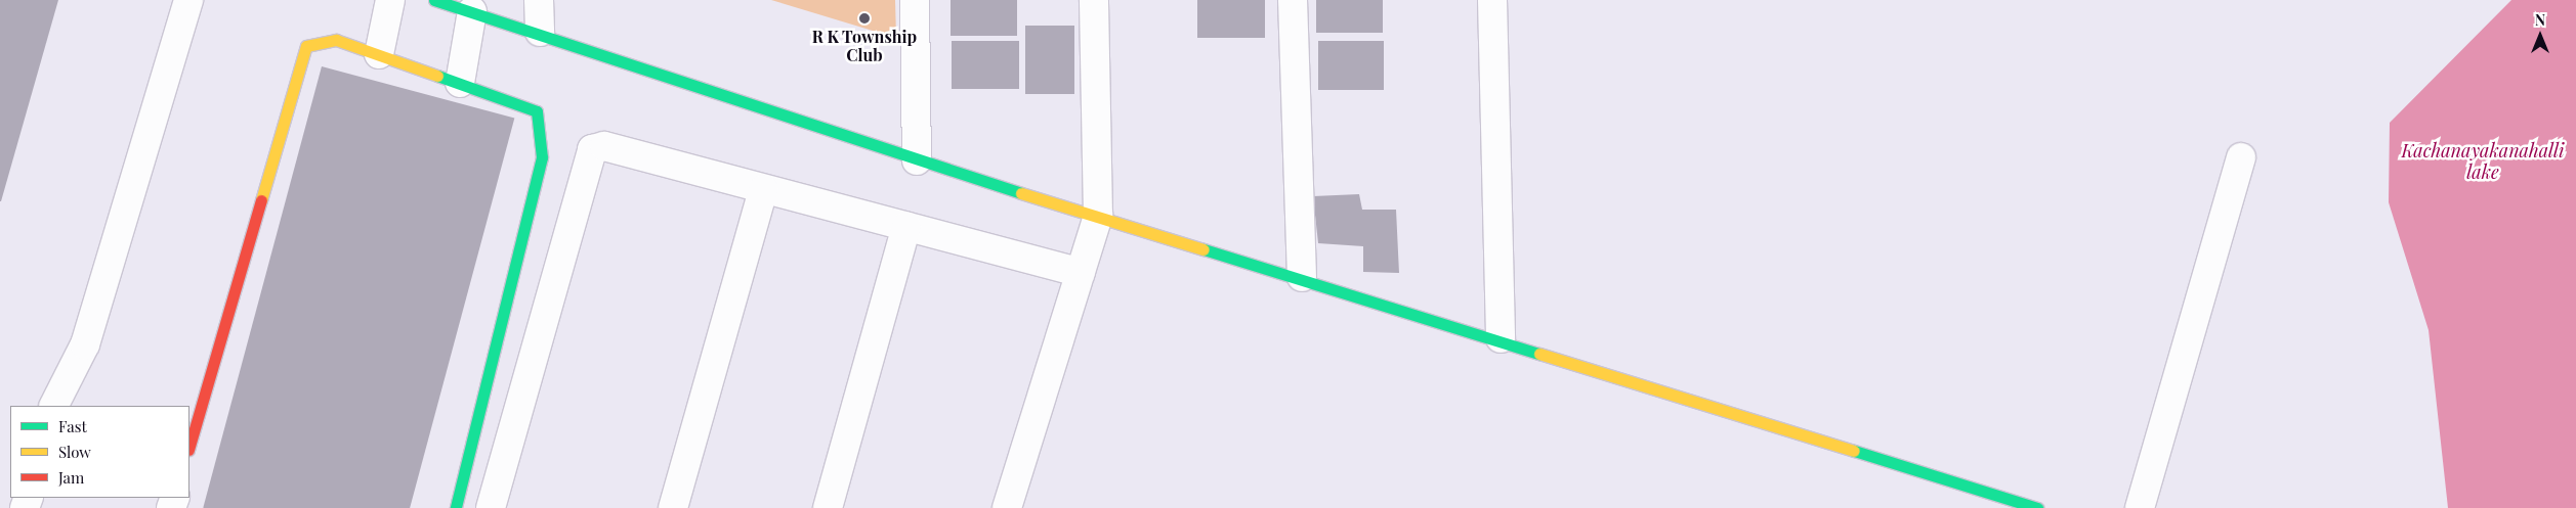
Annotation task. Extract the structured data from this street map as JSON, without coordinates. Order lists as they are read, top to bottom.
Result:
{
  "water": ["Kachanayakanahalli lake"],
  "places": ["R K Township Club"],
  "legend": ["Fast", "Slow", "Jam"],
  "north": "top"
}
